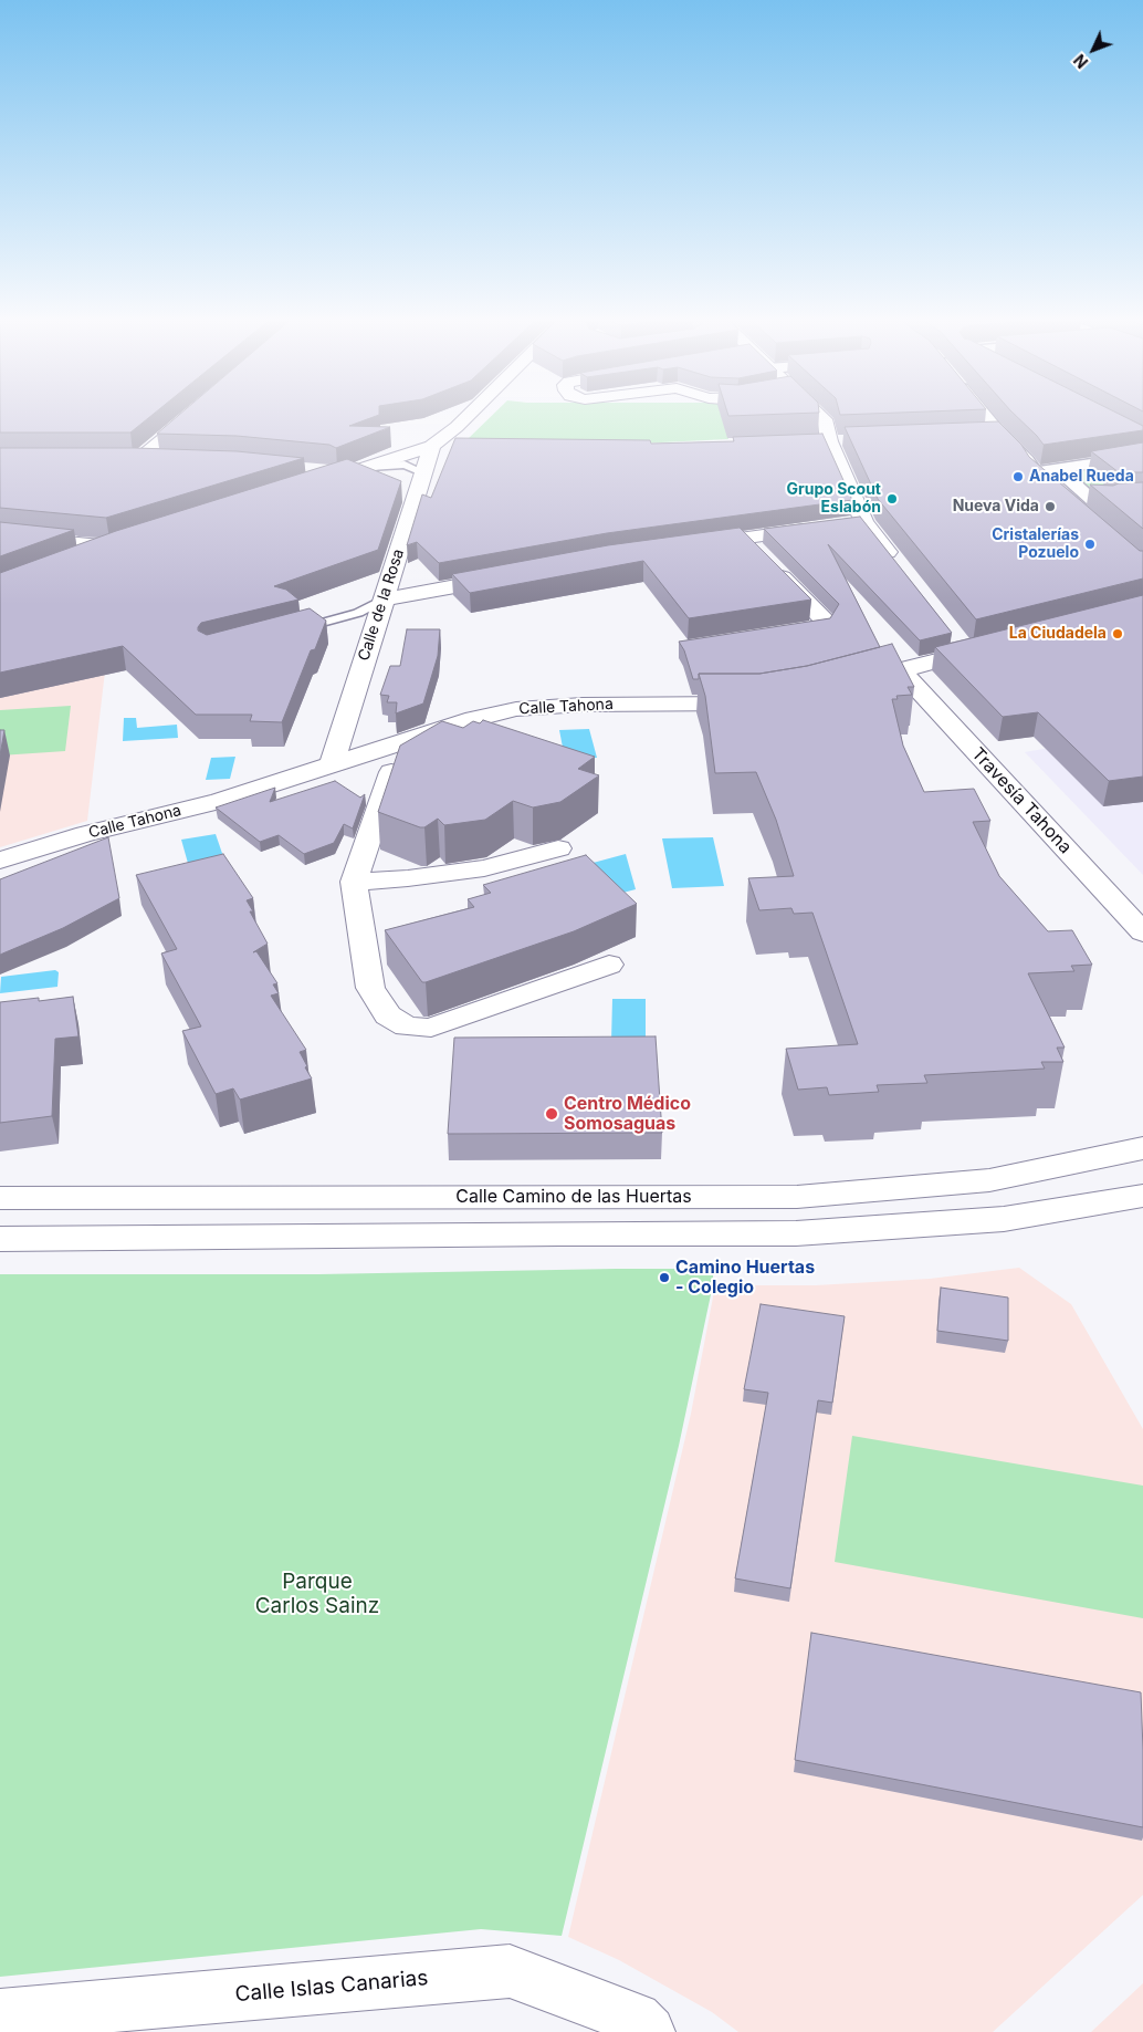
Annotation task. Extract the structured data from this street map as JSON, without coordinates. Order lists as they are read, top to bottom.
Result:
{
  "streets": {
    "street": [
      "Calle de la Rosa",
      "Calle Tahona",
      "Travesía Tahona",
      "Calle Camino de las Huertas",
      "Calle Islas Canarias"
    ]
  },
  "crossings": [
    ["Calle de la Rosa", "Calle Tahona"]
  ],
  "parks": ["Parque Carlos Sainz"],
  "places": [
    "Anabel Rueda",
    "Grupo Scout Eslabón",
    "Nueva Vida",
    "Cristalerías Pozuelo",
    "La Ciudadela",
    "Centro Médico Somosaguas",
    "Camino Huertas - Colegio"
  ],
  "north": "bottom left"
}
